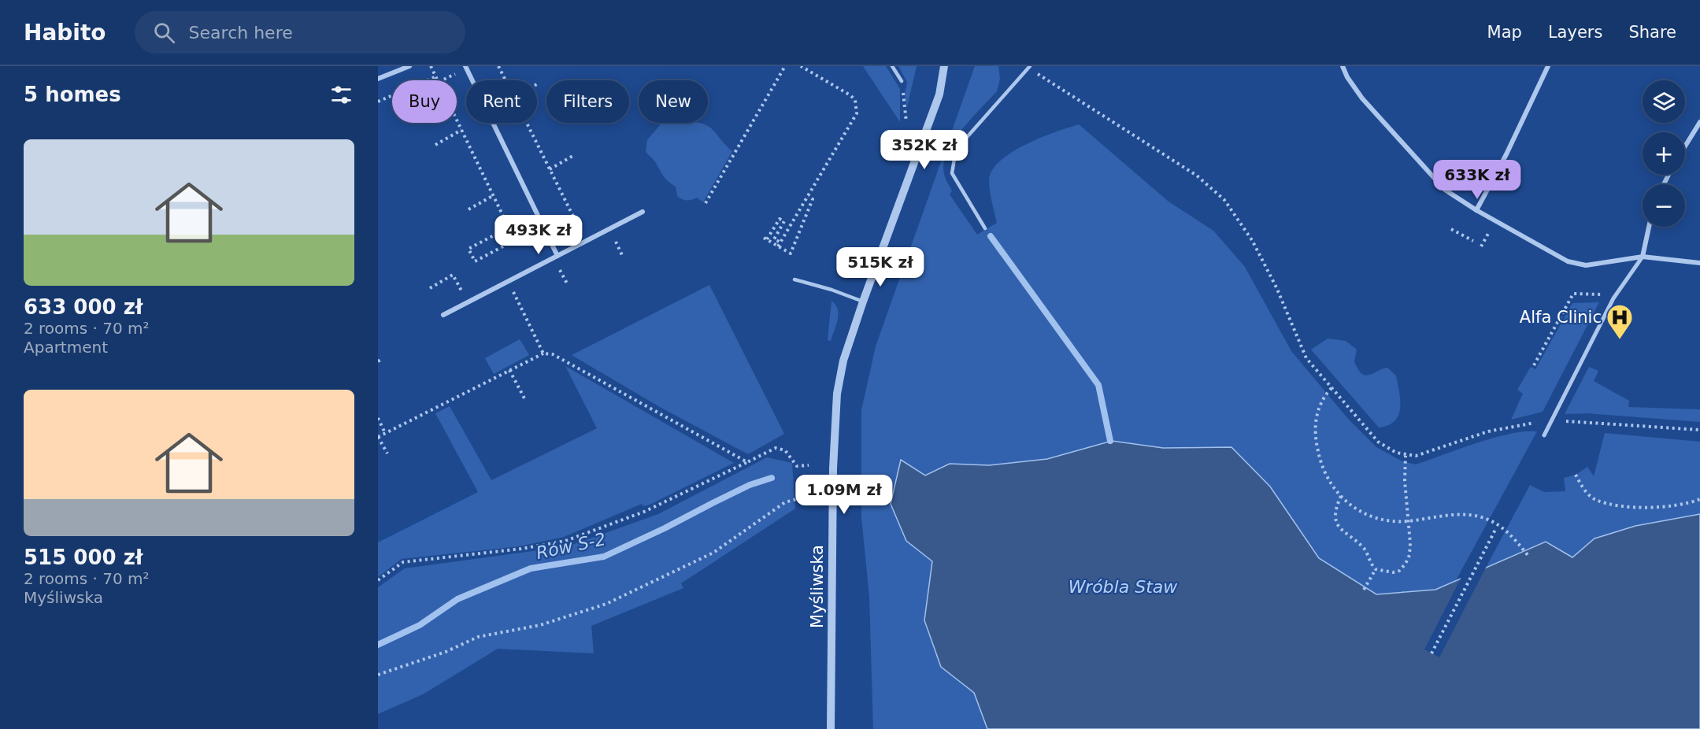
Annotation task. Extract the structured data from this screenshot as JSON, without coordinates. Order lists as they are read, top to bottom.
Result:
{
  "streets": {
    "street": ["Myśliwska"]
  },
  "water": ["Rów S-2", "Wróbla Staw"],
  "places": {
    "hospital": ["Alfa Clinic"]
  },
  "page": {
    "header": "Habito",
    "search": "Search here",
    "nav": ["Map", "Layers", "Share"],
    "heading": "5 homes",
    "map_buttons": ["+", "−"],
    "chip": [
      "Buy",
      "Rent",
      "Filters",
      "New"
    ],
    "list": [
      {
        "name": "633 000 zł",
        "note": "2 rooms · 70 m² · Apartment"
      },
      {
        "name": "515 000 zł",
        "note": "2 rooms · 70 m² · Myśliwska"
      }
    ],
    "price": [
      "352K zł",
      "633K zł",
      "493K zł",
      "515K zł",
      "1.09M zł"
    ]
  }
}
